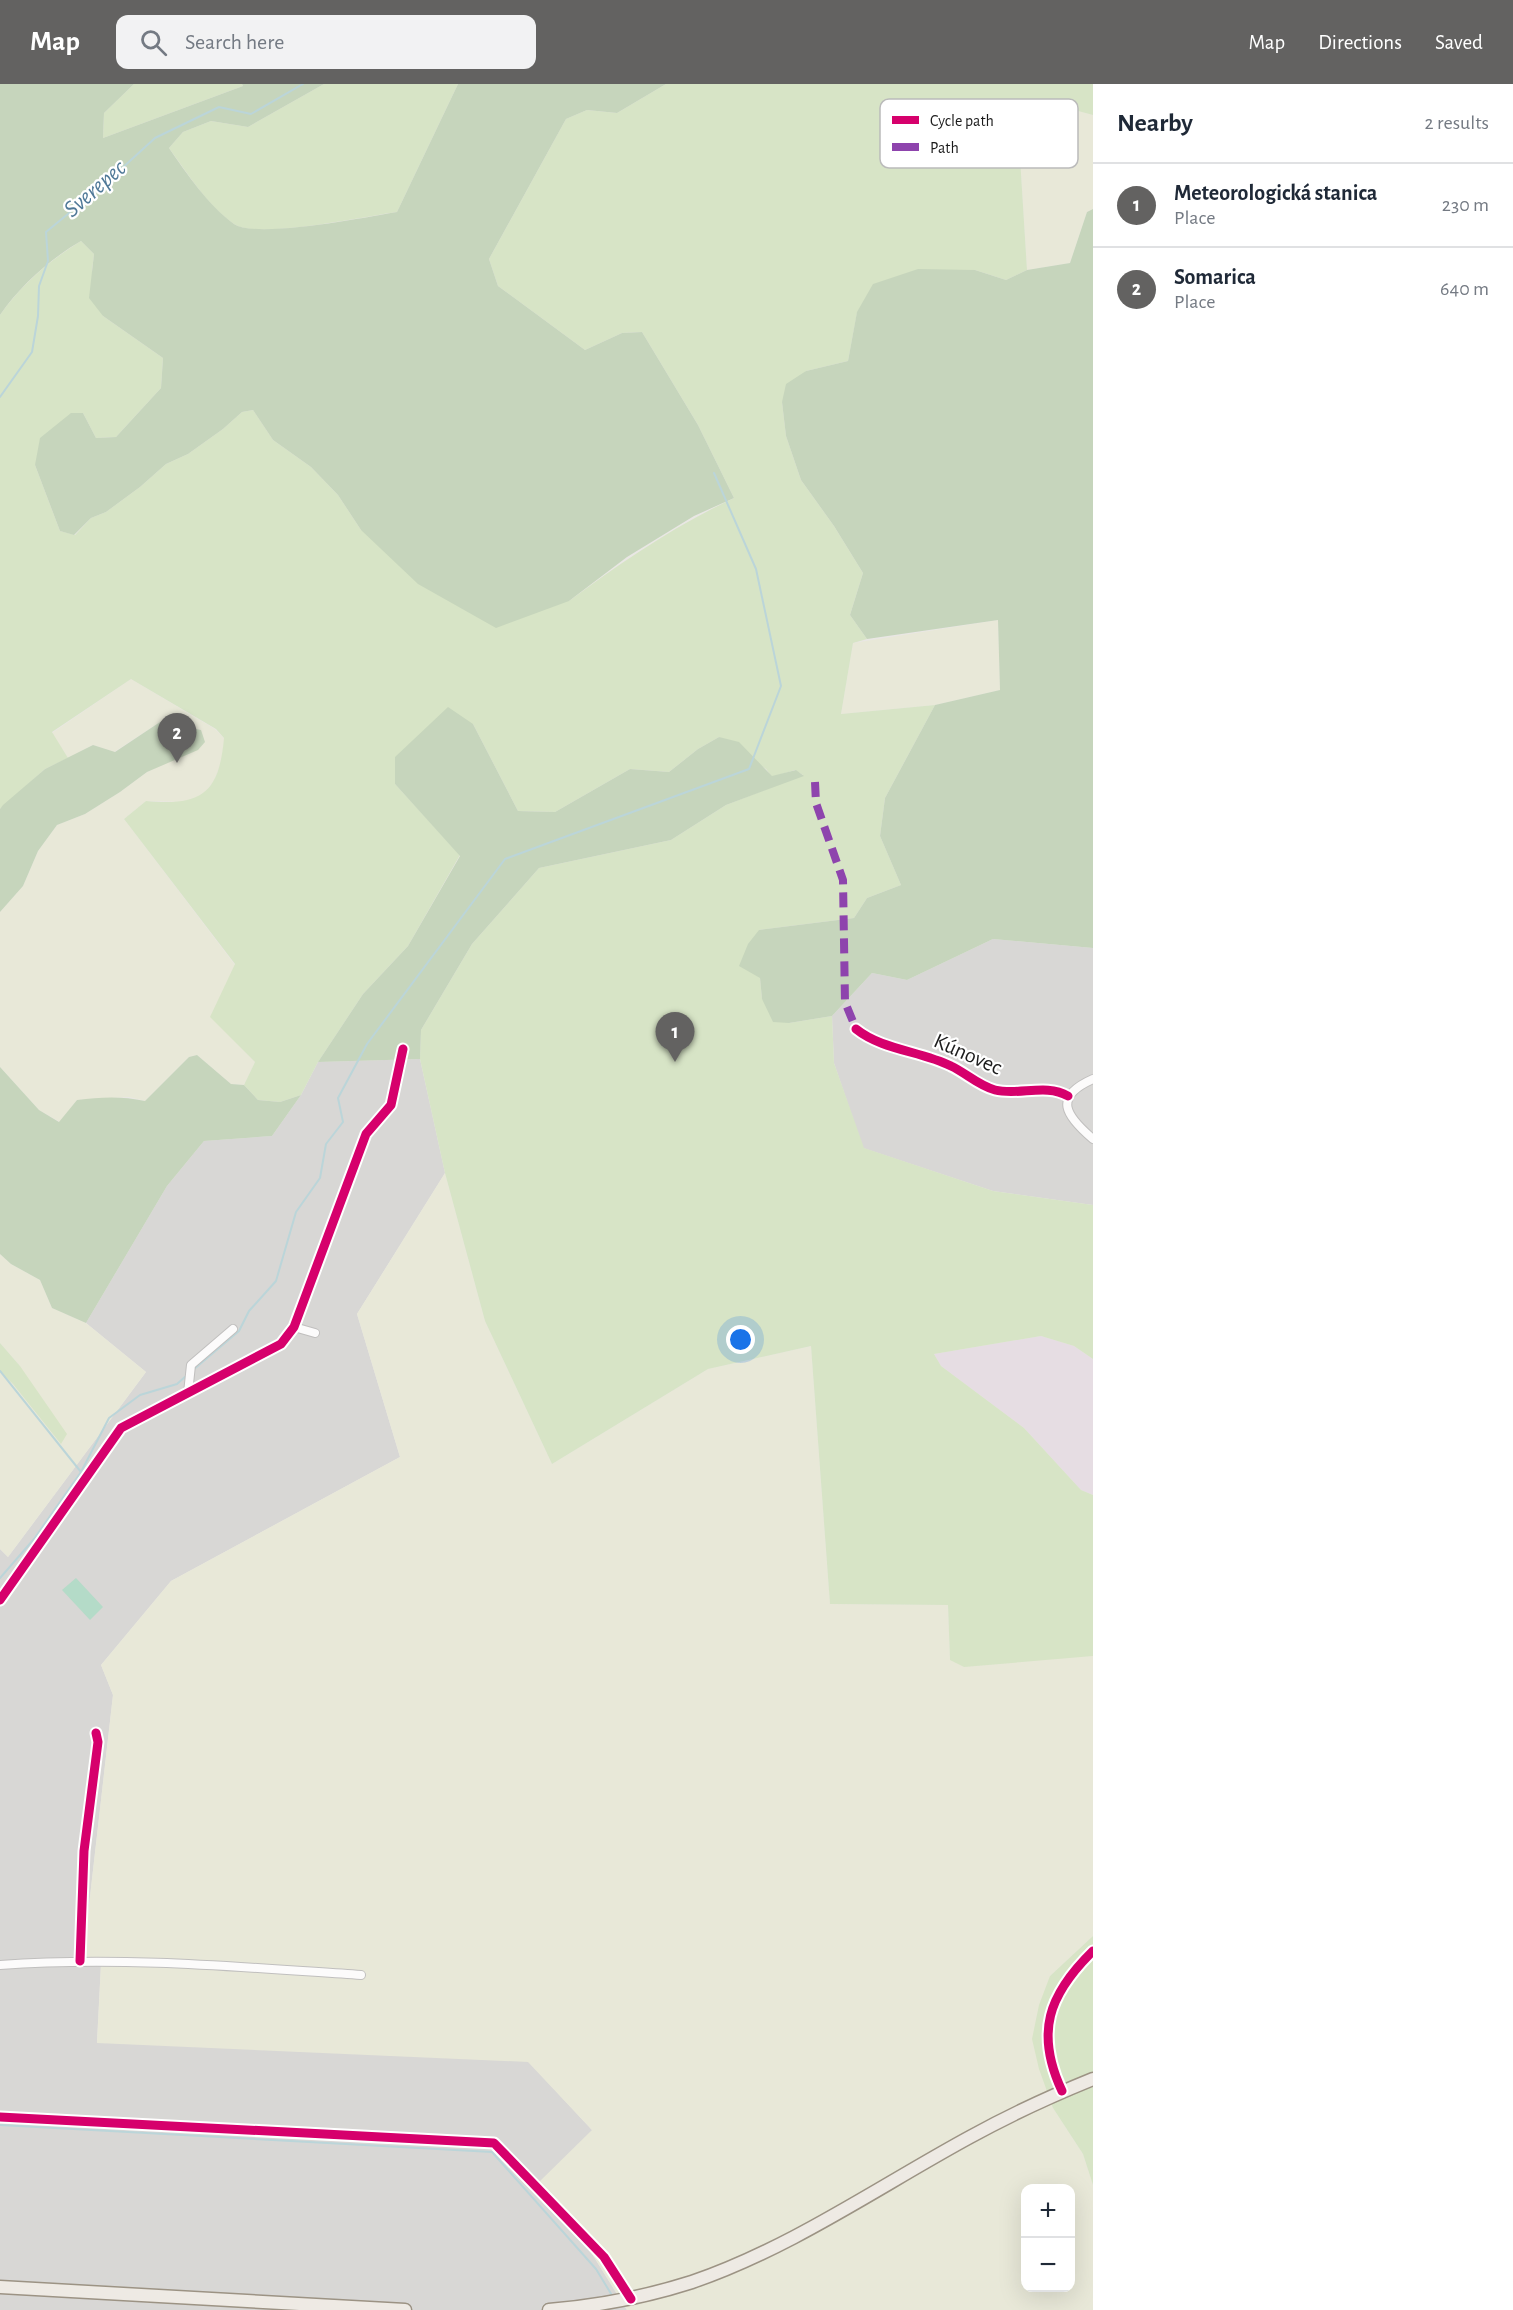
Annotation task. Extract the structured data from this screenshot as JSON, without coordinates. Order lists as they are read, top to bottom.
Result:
{
  "streets": {
    "street": ["Kúnovec"]
  },
  "water": ["Sverepec"],
  "legend": ["Cycle path", "Path"],
  "page": {
    "header": "Map",
    "search": "Search here",
    "nav": ["Map", "Directions", "Saved"],
    "heading": ["Nearby", "2 results"],
    "list": [
      {
        "mark": "1",
        "name": "Meteorologická stanica",
        "note": "Place",
        "value": "230 m"
      },
      {
        "mark": "2",
        "name": "Somarica",
        "note": "Place",
        "value": "640 m"
      }
    ],
    "pins": ["2", "1"],
    "map_buttons": ["+", "−"]
  }
}
